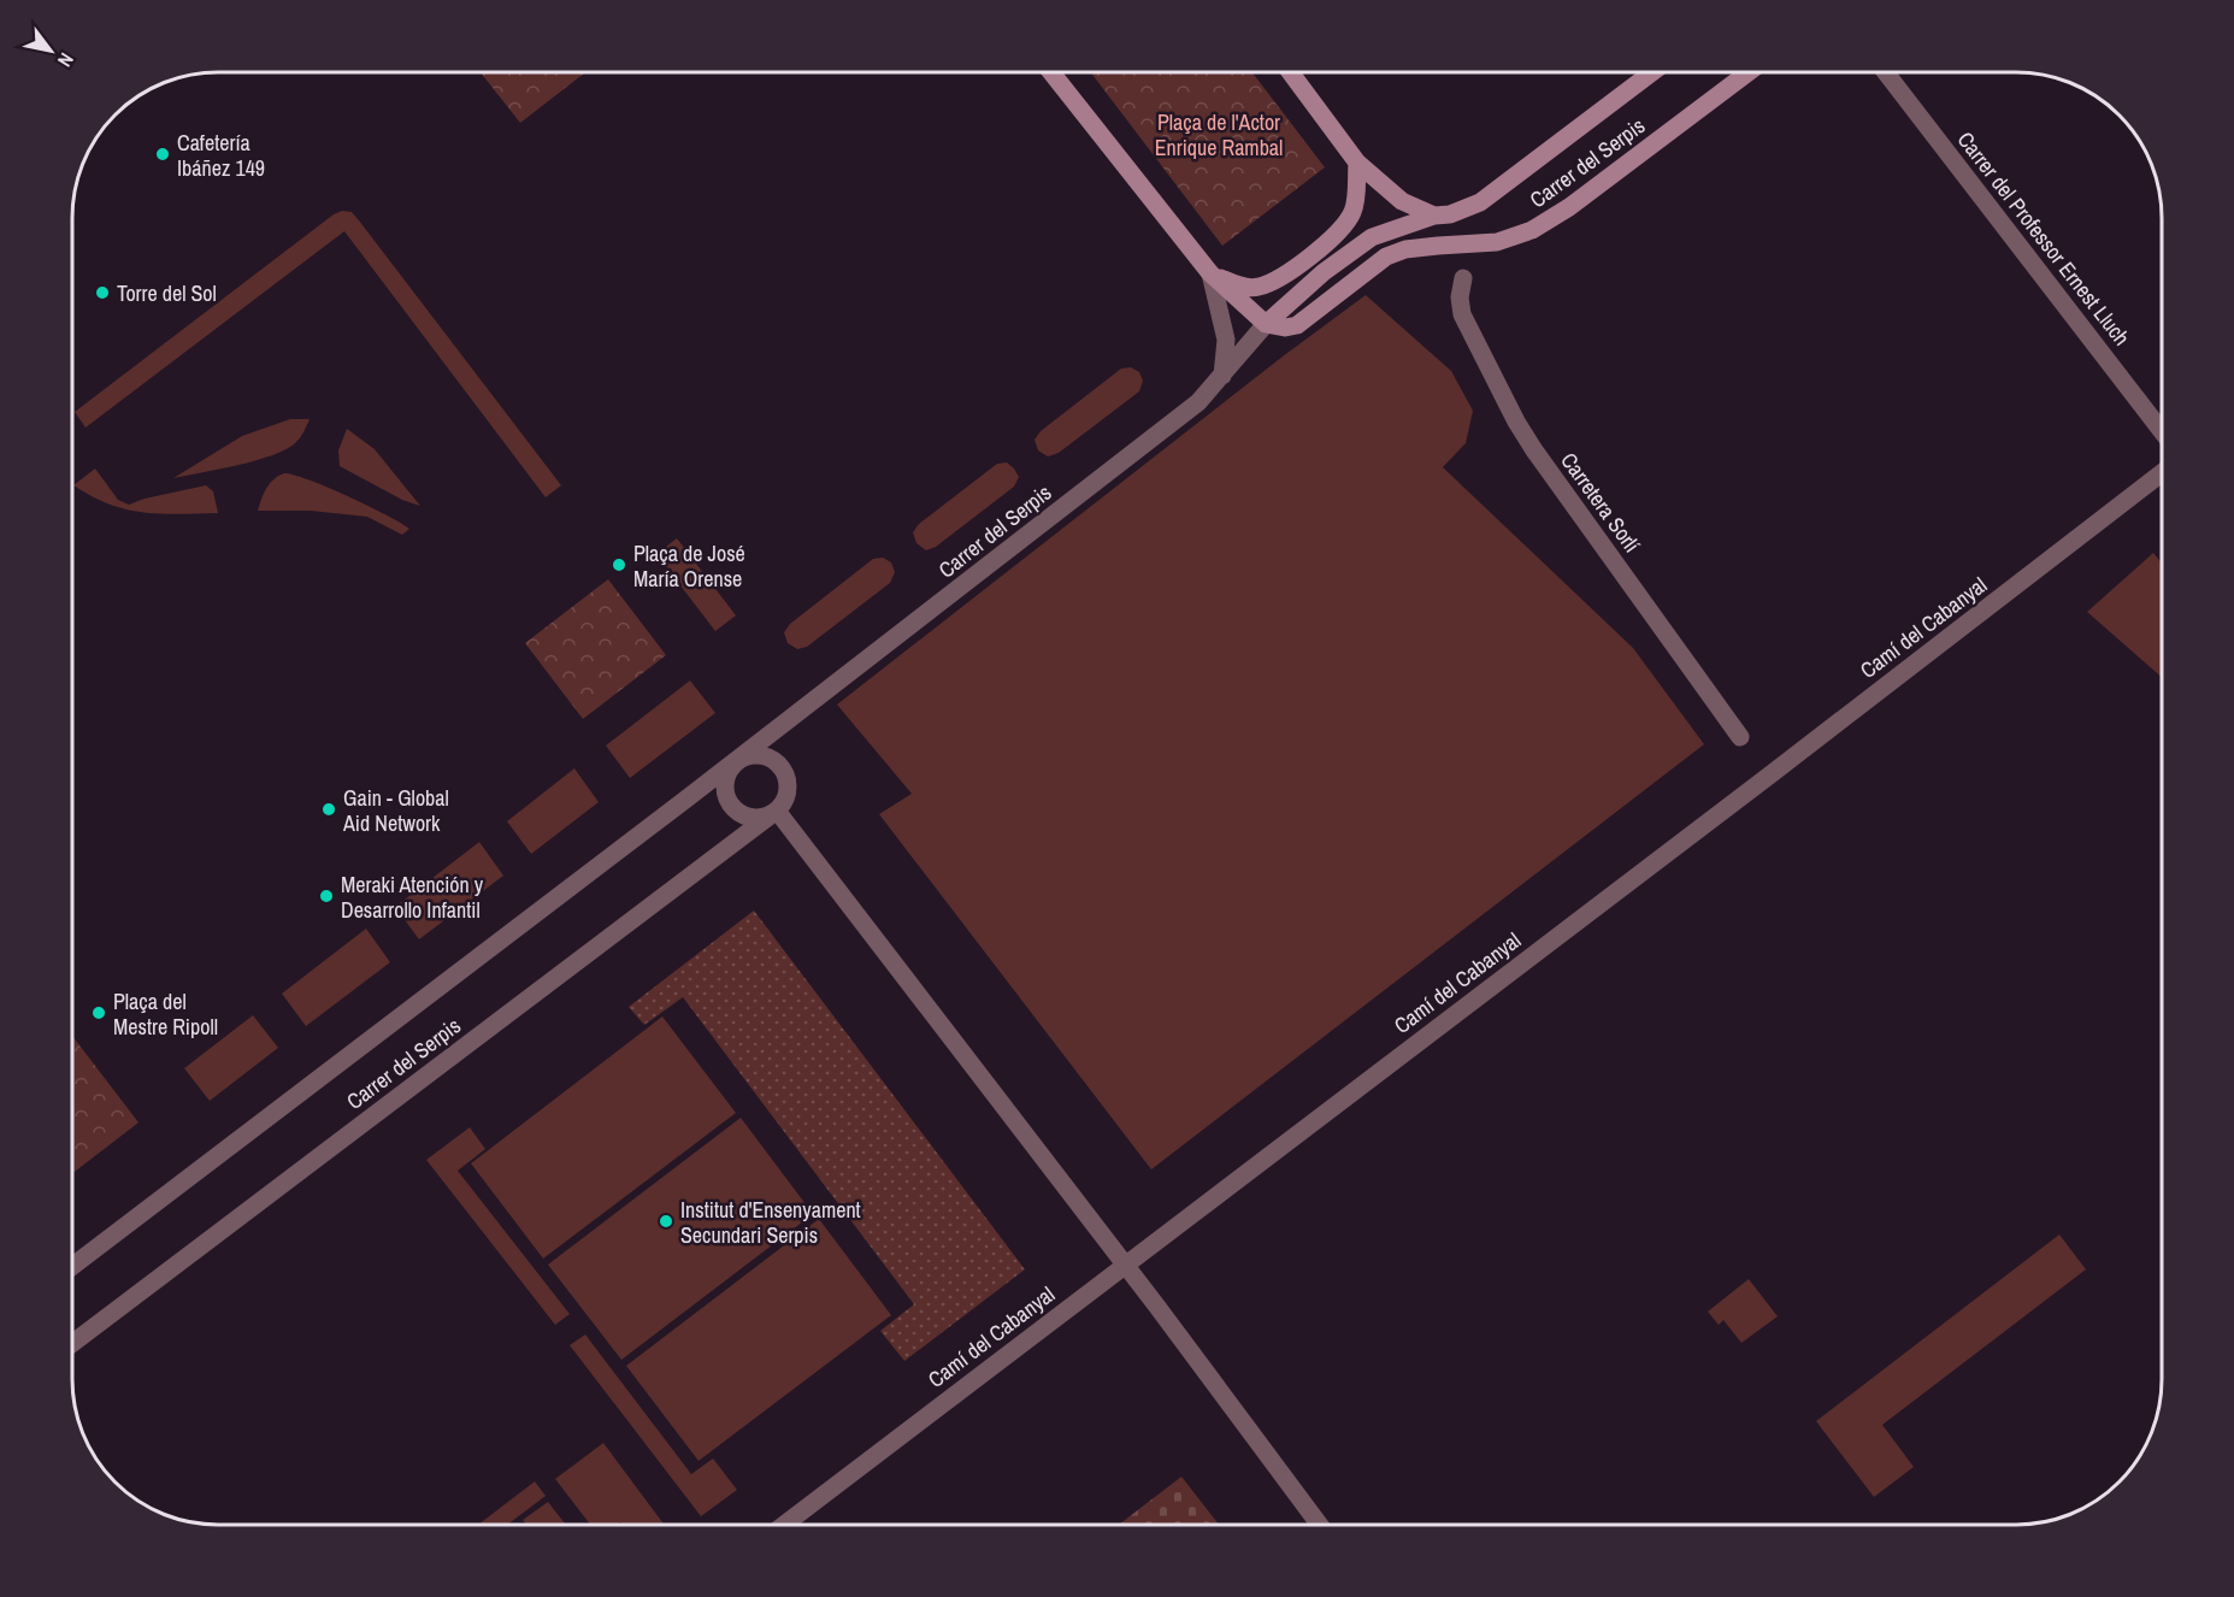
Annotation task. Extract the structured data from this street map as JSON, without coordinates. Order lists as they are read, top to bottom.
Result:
{
  "streets": {
    "street": [
      "Carrer del Serpis",
      "Carrer del Professor Ernest Lluch",
      "Carretera Sorlí",
      "Camí del Cabanyal"
    ]
  },
  "parks": ["Plaça de l'Actor Enrique Rambal"],
  "places": [
    "Cafetería Ibáñez 149",
    "Torre del Sol",
    "Plaça de José María Orense",
    "Gain - Global Aid Network",
    "Meraki Atención y Desarrollo Infantil",
    "Plaça del Mestre Ripoll",
    "Institut d'Ensenyament Secundari Serpis"
  ],
  "north": "bottom right"
}
